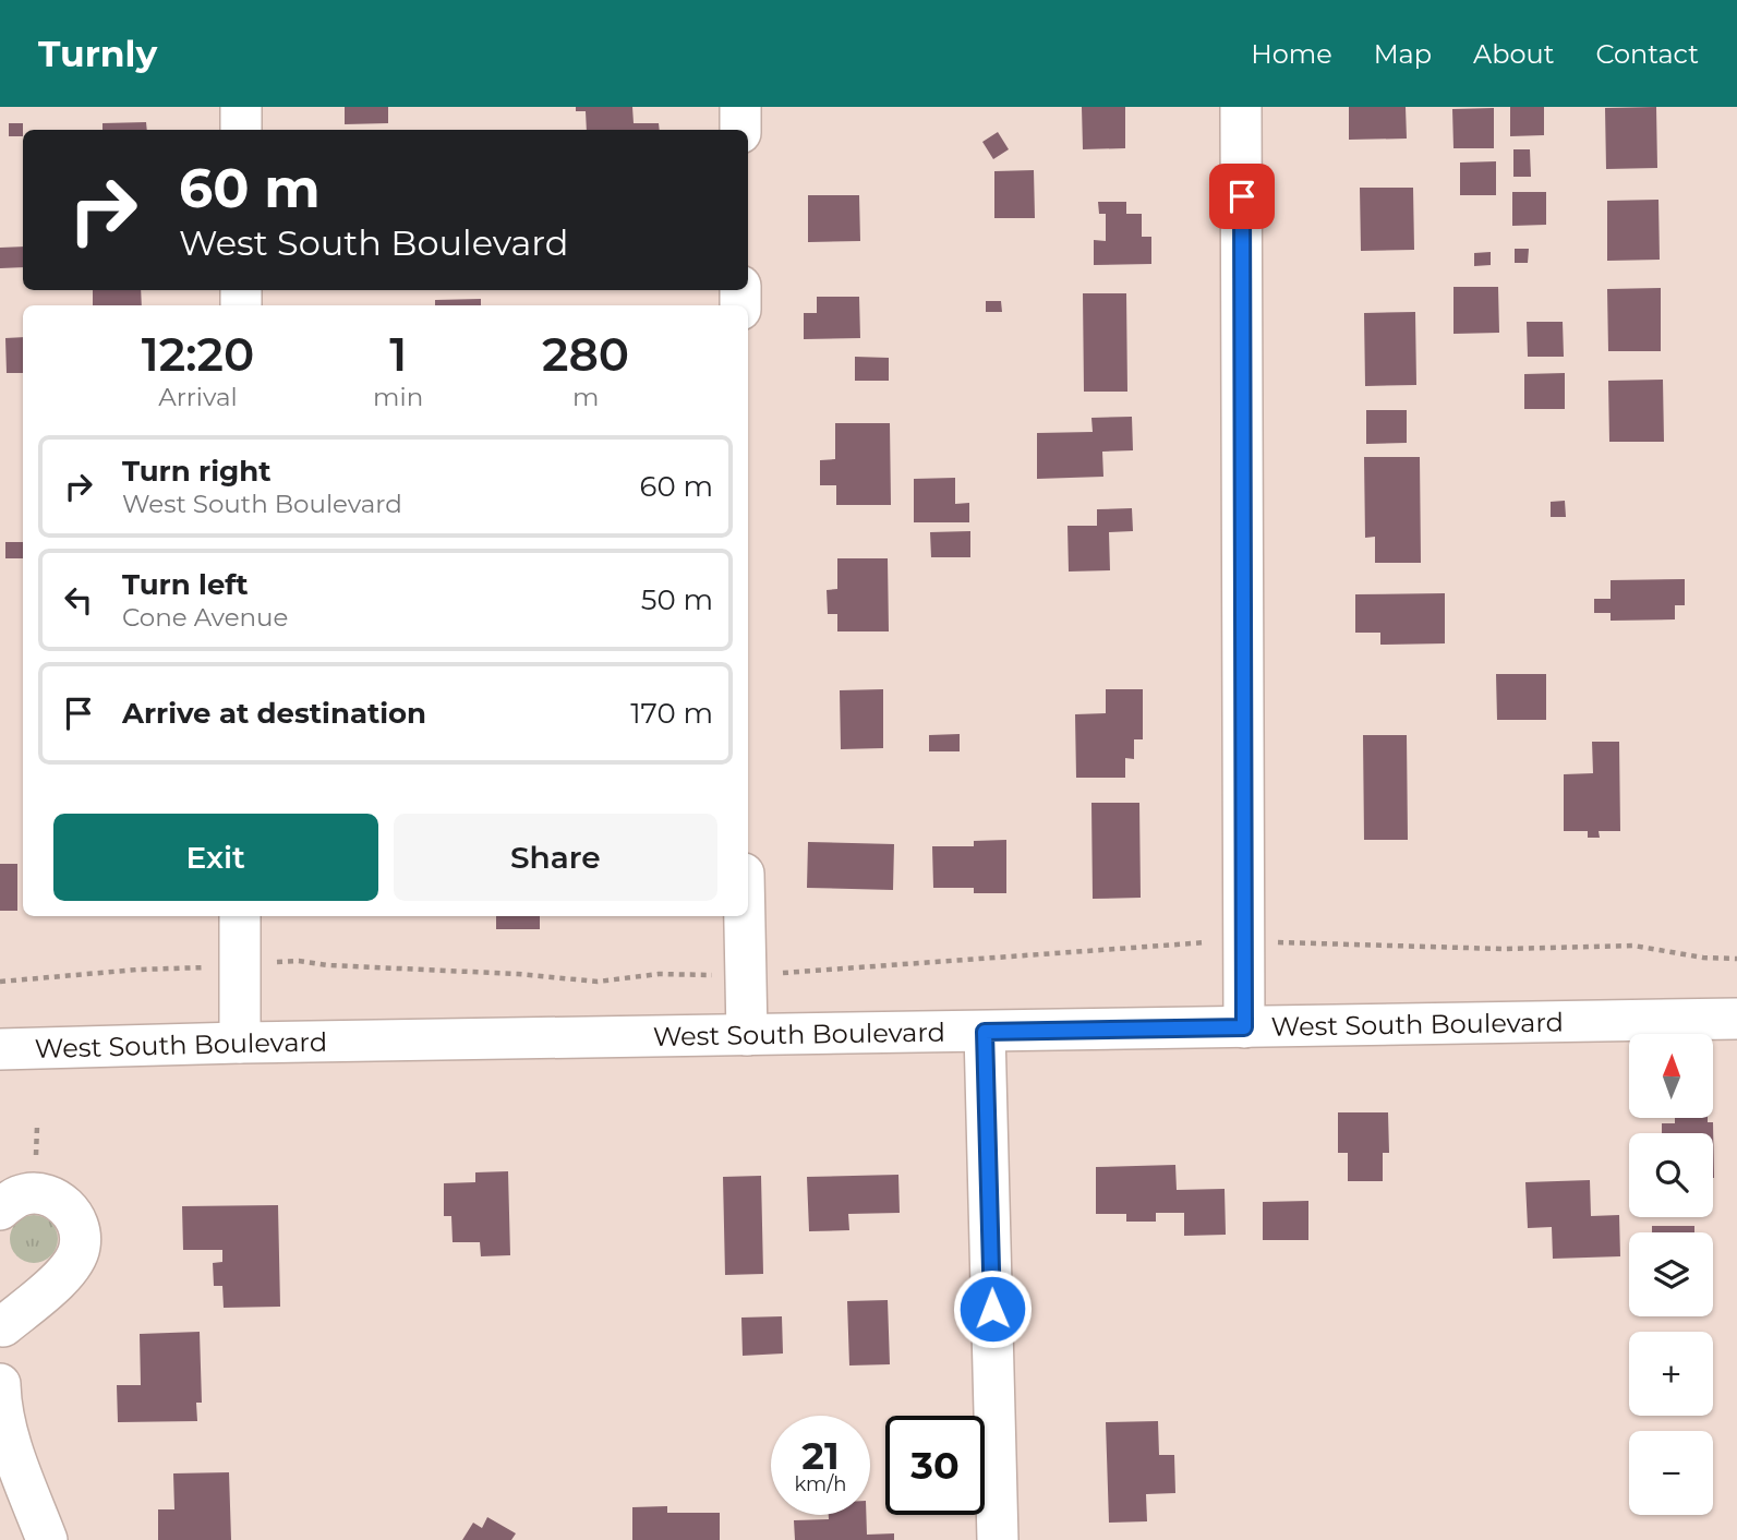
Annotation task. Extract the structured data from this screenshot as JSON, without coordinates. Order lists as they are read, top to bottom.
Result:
{
  "streets": {
    "street": ["West South Boulevard"]
  },
  "north": "top",
  "page": {
    "header": "Turnly",
    "nav": [
      "Home",
      "Map",
      "About",
      "Contact"
    ],
    "turn": ["60 m", "West South Boulevard"],
    "eta": [
      "12:20",
      "Arrival",
      "1",
      "min",
      "280",
      "m"
    ],
    "list": [
      {
        "name": "Turn right",
        "note": "West South Boulevard",
        "value": "60 m"
      },
      {
        "name": "Turn left",
        "note": "Cone Avenue",
        "value": "50 m"
      },
      {
        "name": "Arrive at destination",
        "value": "170 m"
      }
    ],
    "buttons": ["Exit", "Share"],
    "map_buttons": ["+", "−"],
    "speed": "21 km/h",
    "limit": "30"
  }
}
